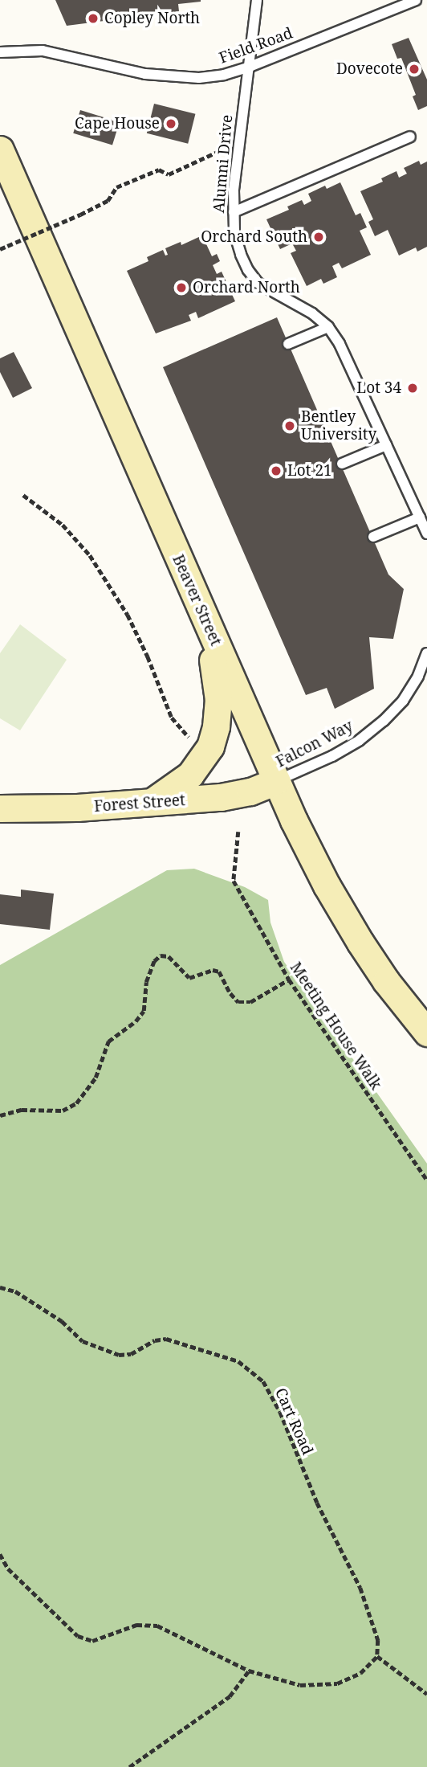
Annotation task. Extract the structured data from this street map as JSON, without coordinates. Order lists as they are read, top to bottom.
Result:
{
  "streets": {
    "main road": ["Beaver Street", "Forest Street"],
    "lane": ["Field Road", "Alumni Drive", "Falcon Way"],
    "path": ["Meeting House Walk", "Cart Road"]
  },
  "crossings": [
    ["Field Road", "Alumni Drive"],
    ["Beaver Street", "Falcon Way"],
    ["Beaver Street", "Forest Street"],
    ["Falcon Way", "Forest Street"]
  ],
  "places": [
    "Copley North",
    "Dovecote",
    "Cape House",
    "Orchard South",
    "Orchard North",
    "Lot 34",
    "Bentley University",
    "Lot 21"
  ]
}
